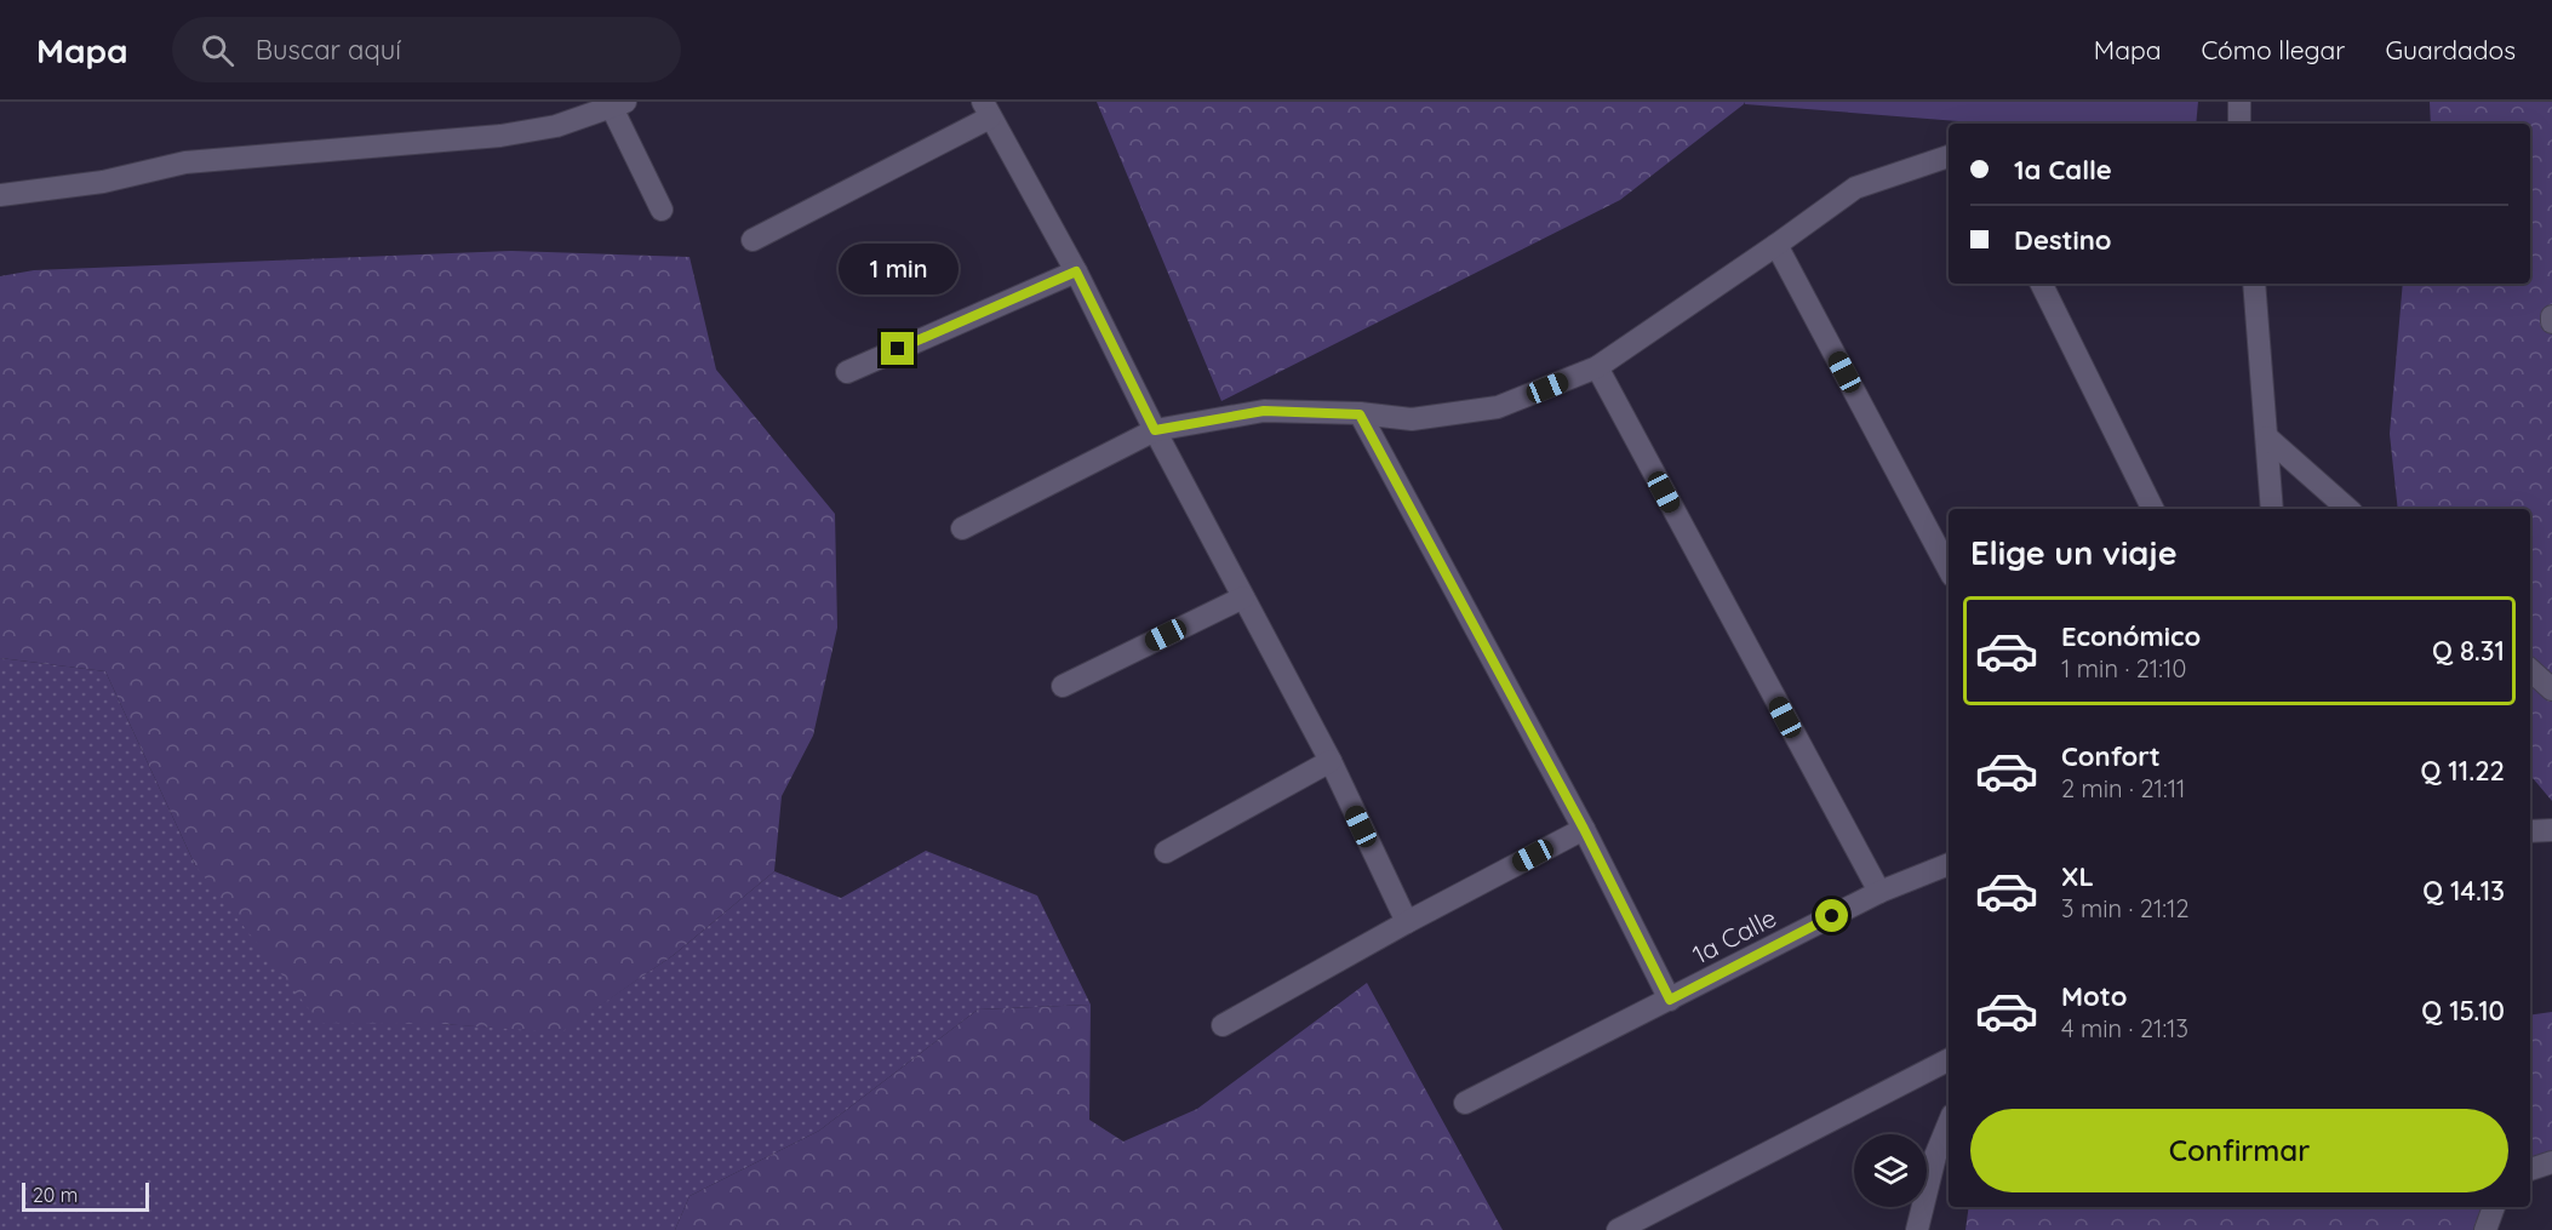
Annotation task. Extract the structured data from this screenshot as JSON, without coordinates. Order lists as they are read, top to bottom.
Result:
{
  "streets": {
    "street": ["1a Calle"]
  },
  "scale_bar": "20 m",
  "page": {
    "header": "Mapa",
    "search": "Buscar aquí",
    "nav": ["Mapa", "Cómo llegar", "Guardados"],
    "banner": ["1a Calle", "Destino"],
    "bubble": "1 min",
    "heading": "Elige un viaje",
    "list": [
      {
        "name": "Económico",
        "note": "1 min · 21:10",
        "value": "Q 8.31"
      },
      {
        "name": "Confort",
        "note": "2 min · 21:11",
        "value": "Q 11.22"
      },
      {
        "name": "XL",
        "note": "3 min · 21:12",
        "value": "Q 14.13"
      },
      {
        "name": "Moto",
        "note": "4 min · 21:13",
        "value": "Q 15.10"
      }
    ],
    "buttons": "Confirmar",
    "scale": "20 m"
  }
}
